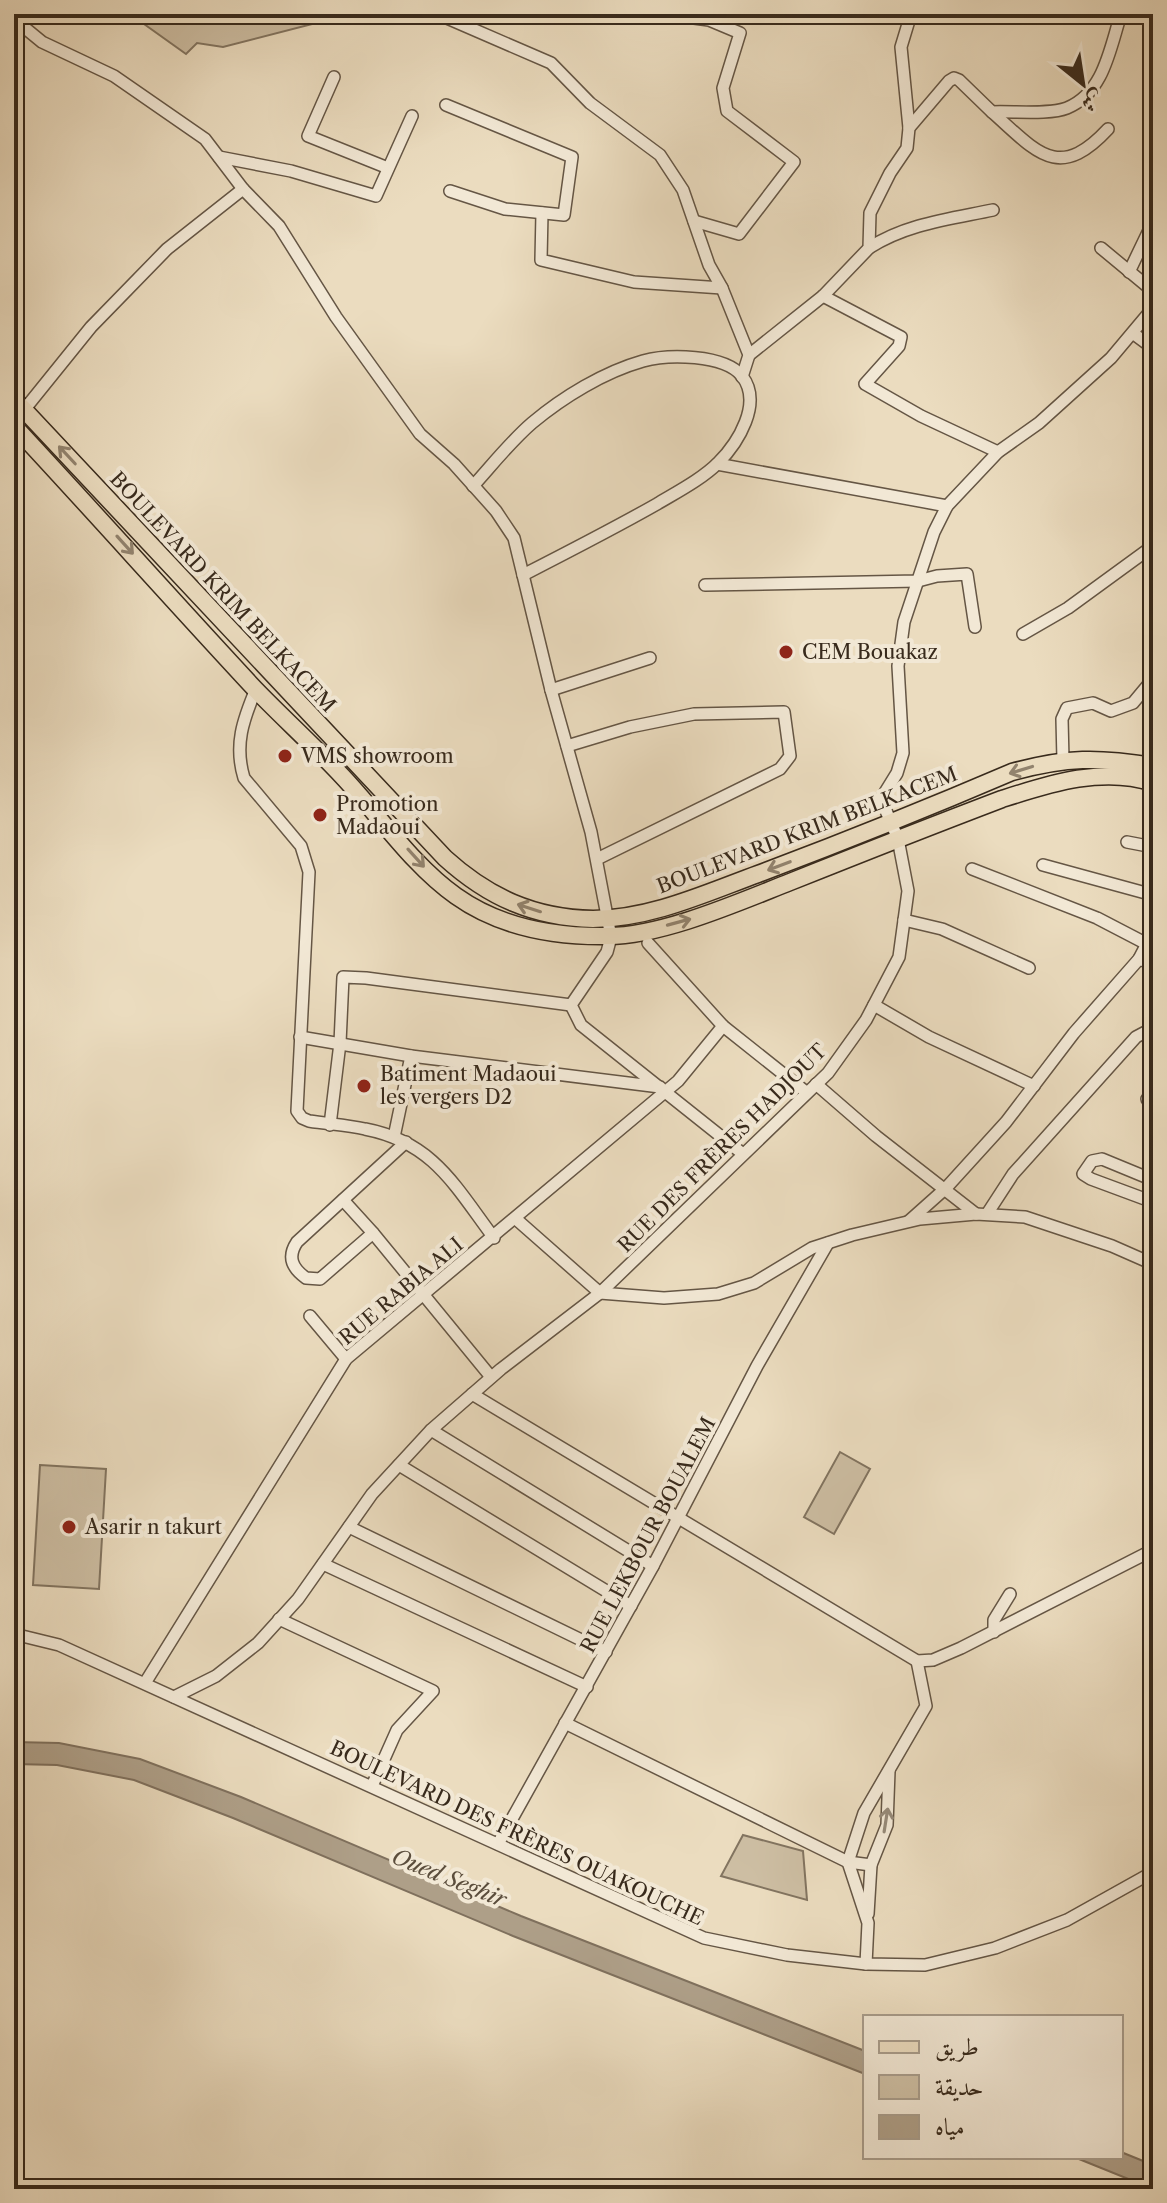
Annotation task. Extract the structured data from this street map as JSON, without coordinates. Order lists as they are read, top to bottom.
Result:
{
  "streets": {
    "main road": ["BOULEVARD KRIM BELKACEM"],
    "street": [
      "RUE DES FRÈRES HADJOUT",
      "RUE RABIA ALI",
      "RUE LEKBOUR BOUALEM",
      "BOULEVARD DES FRÈRES OUAKOUCHE"
    ]
  },
  "crossings": [
    ["BOULEVARD KRIM BELKACEM", "RUE DES FRÈRES HADJOUT"],
    ["RUE DES FRÈRES HADJOUT", "BOULEVARD DES FRÈRES OUAKOUCHE"],
    ["RUE RABIA ALI", "BOULEVARD DES FRÈRES OUAKOUCHE"],
    ["RUE LEKBOUR BOUALEM", "BOULEVARD DES FRÈRES OUAKOUCHE"]
  ],
  "water": ["Oued Seghir"],
  "places": [
    "CEM Bouakaz",
    "VMS showroom",
    "Promotion Madaoui",
    "Batiment Madaoui les vergers D2",
    "Asarir n takurt"
  ],
  "legend": ["طريق", "حديقة", "مياه"],
  "north": "bottom right"
}
